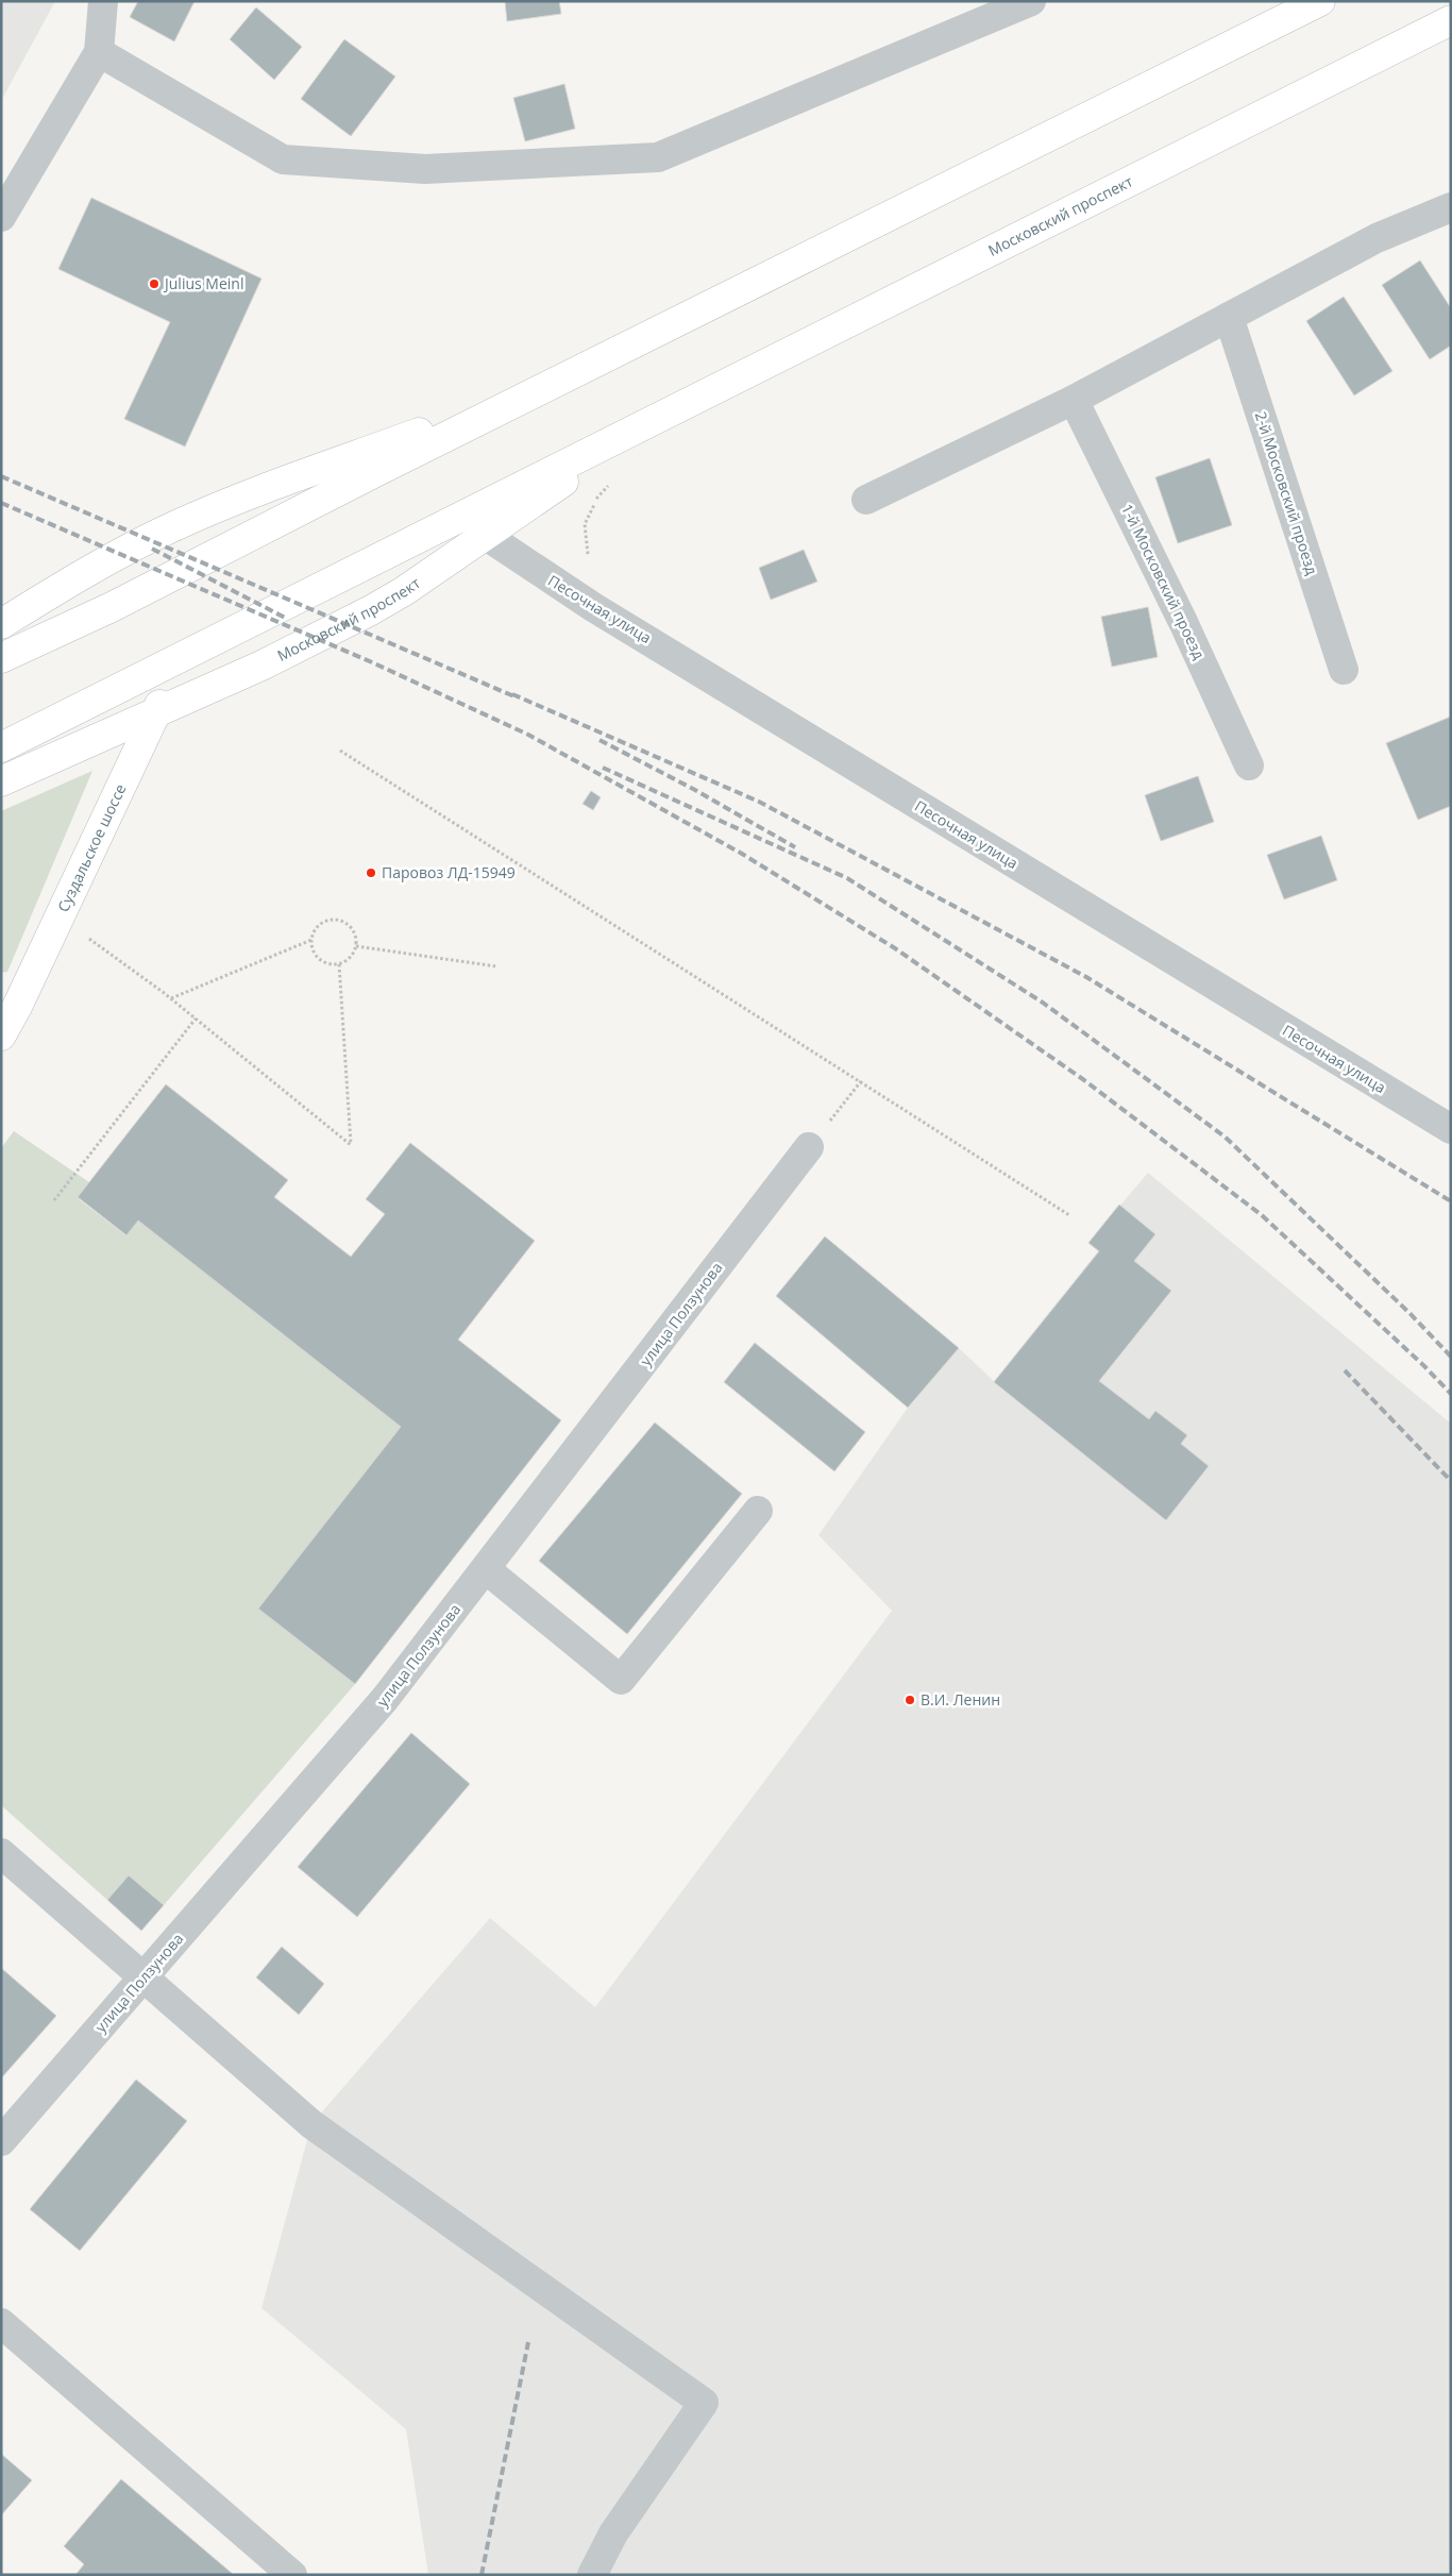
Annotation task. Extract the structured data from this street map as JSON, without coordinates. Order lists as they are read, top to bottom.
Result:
{
  "streets": {
    "main road": ["Московский проспект", "Суздальское шоссе"],
    "street": [
      "2-й Московский проезд",
      "1-й Московский проезд",
      "Песочная улица",
      "улица Ползунова"
    ]
  },
  "crossings": [
    ["Московский проспект", "Песочная улица"],
    ["Московский проспект", "Суздальское шоссе"]
  ],
  "places": ["Julius Meinl", "Паровоз ЛД-15949", "В.И. Ленин"]
}
